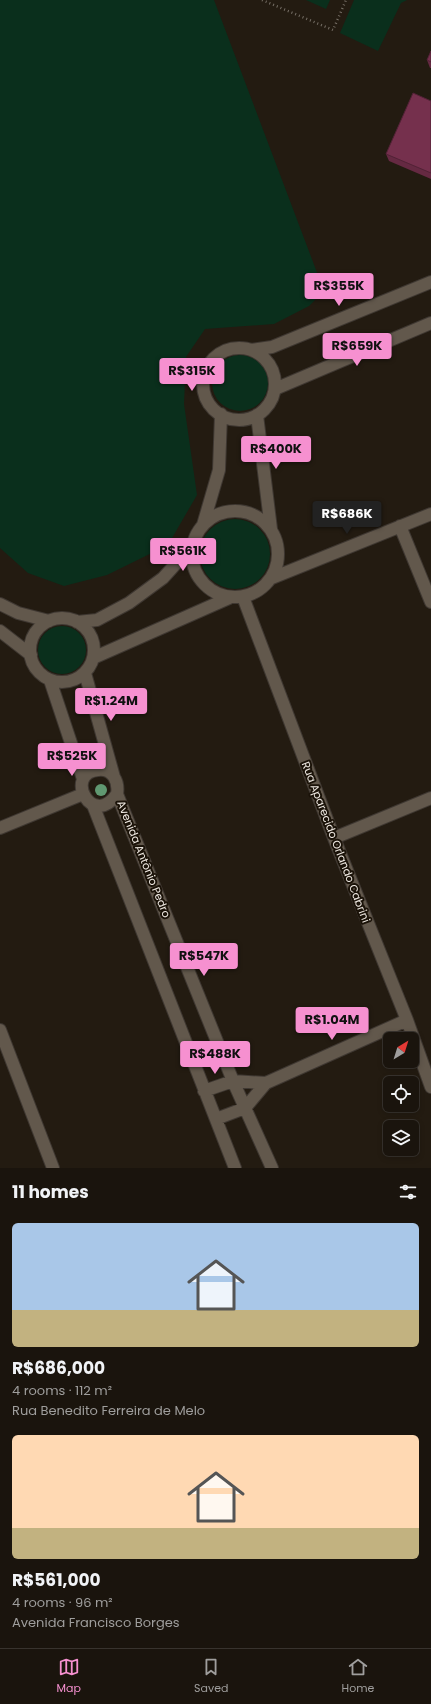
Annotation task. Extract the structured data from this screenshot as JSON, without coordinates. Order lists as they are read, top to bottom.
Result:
{
  "streets": {
    "street": ["Rua Aparecido Orlando Cabrini", "Avenida Antônio Pedro"]
  },
  "north": "top right",
  "page": {
    "price": [
      "R$355K",
      "R$659K",
      "R$315K",
      "R$400K",
      "R$686K",
      "R$561K",
      "R$1.24M",
      "R$525K",
      "R$547K",
      "R$1.04M",
      "R$488K"
    ],
    "heading": "11 homes",
    "list": [
      {
        "name": "R$686,000",
        "note": "4 rooms · 112 m² · Rua Benedito Ferreira de Melo"
      },
      {
        "name": "R$561,000",
        "note": "4 rooms · 96 m² · Avenida Francisco Borges"
      }
    ],
    "tabs": ["Map", "Saved", "Home"]
  }
}
